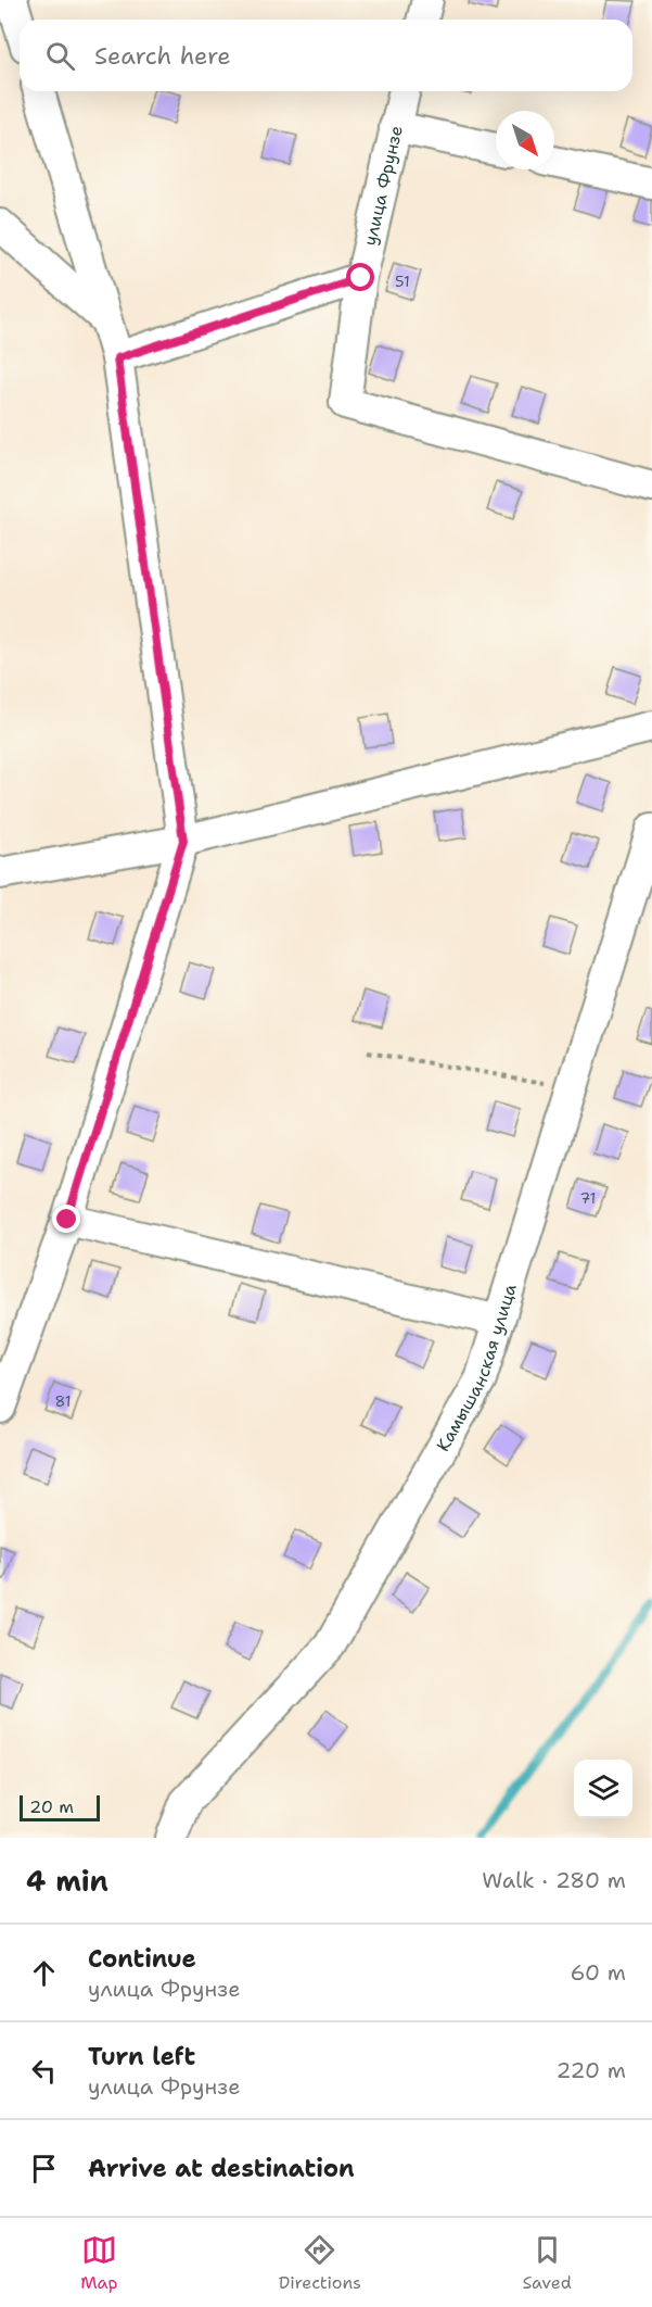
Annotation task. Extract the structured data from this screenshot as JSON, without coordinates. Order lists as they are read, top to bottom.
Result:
{
  "streets": {
    "street": ["улица Фрунзе", "Камышанская улица"]
  },
  "house_numbers": ["51", "71", "81"],
  "scale_bar": "20 m",
  "north": "bottom right",
  "page": {
    "search": "Search here",
    "scale": "20 m",
    "heading": ["4 min", "Walk · 280 m"],
    "list": [
      ["Continue", "улица Фрунзе", "60 m"],
      ["Turn left", "улица Фрунзе", "220 m"],
      "Arrive at destination"
    ],
    "nav": ["Map", "Directions", "Saved"]
  }
}
